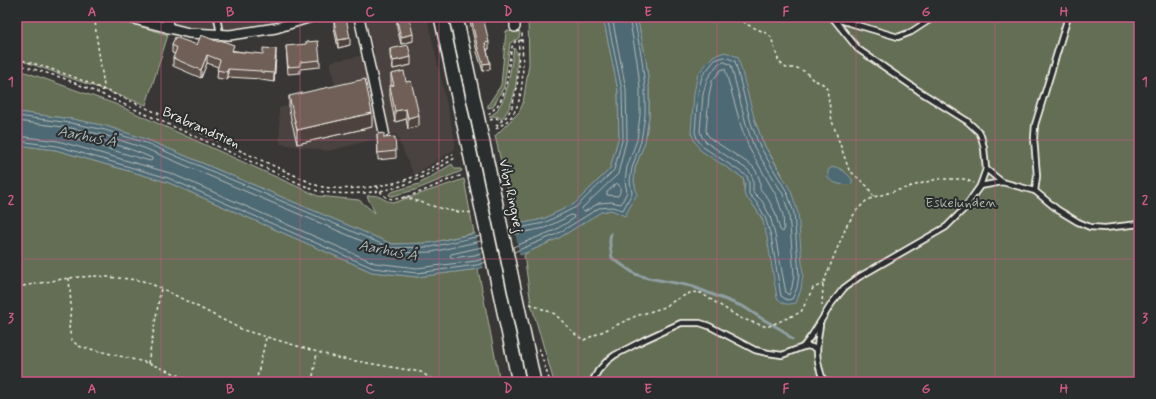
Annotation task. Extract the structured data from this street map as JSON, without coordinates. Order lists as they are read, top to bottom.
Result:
{
  "streets": {
    "main road": ["Viby Ringvej"],
    "path": ["Brabrandstien"]
  },
  "water": ["Aarhus Å"],
  "parks": ["Eskelunden"],
  "grid": {
    "columns": [
      "A",
      "B",
      "C",
      "D",
      "E",
      "F",
      "G",
      "H"
    ],
    "rows": ["1", "2", "3"]
  }
}
